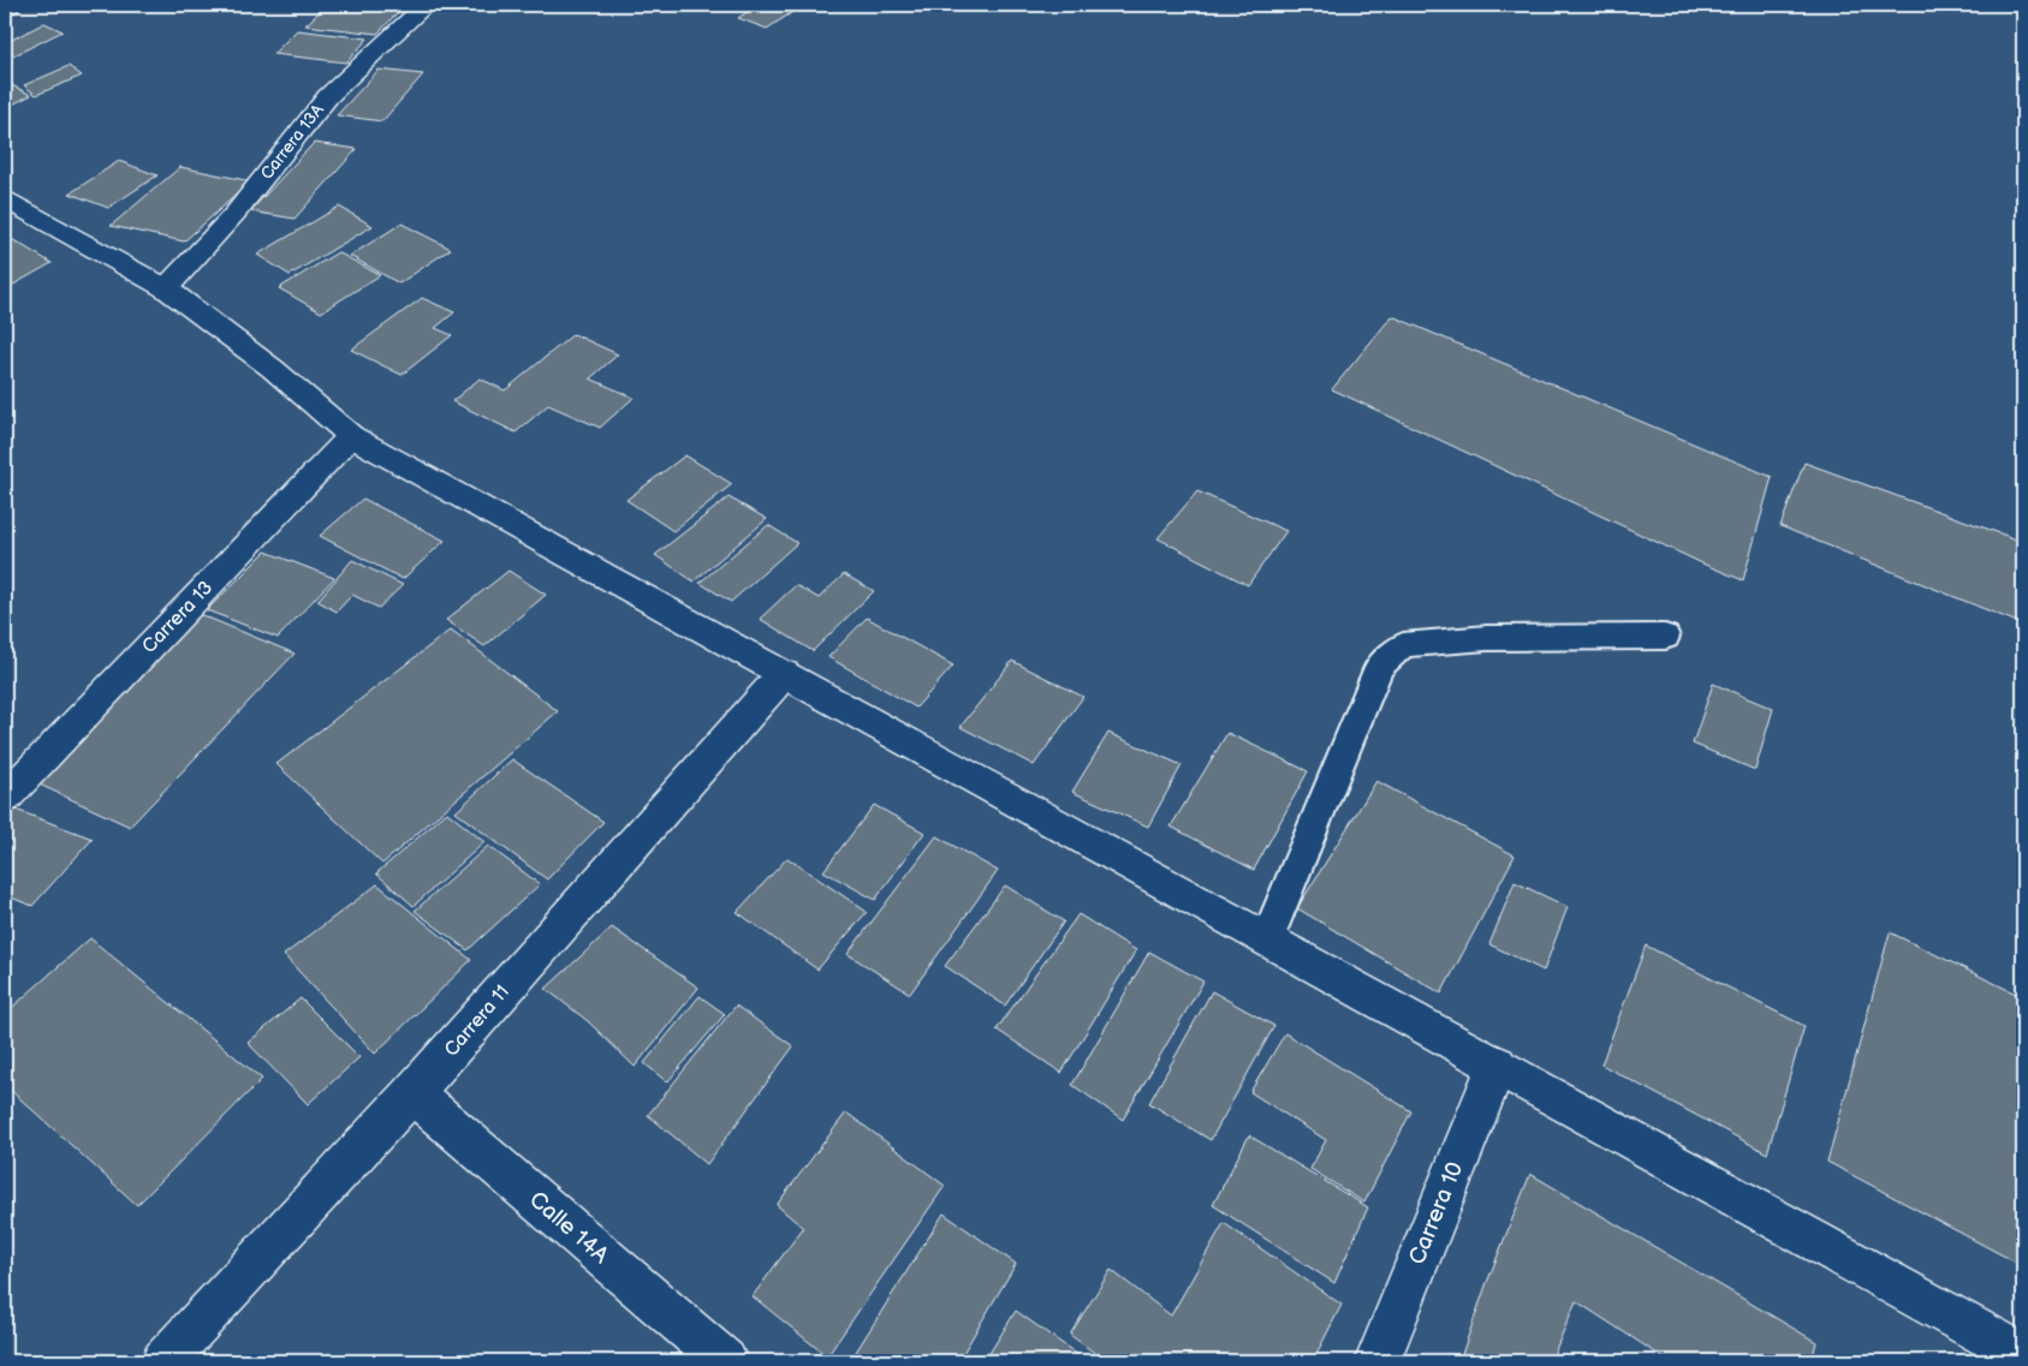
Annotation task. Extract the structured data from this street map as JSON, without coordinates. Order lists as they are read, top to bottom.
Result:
{
  "streets": {
    "street": [
      "Carrera 13A",
      "Carrera 13",
      "Carrera 11",
      "Carrera 10",
      "Calle 14A"
    ]
  },
  "crossings": [
    ["Carrera 11", "Calle 14A"]
  ]
}
